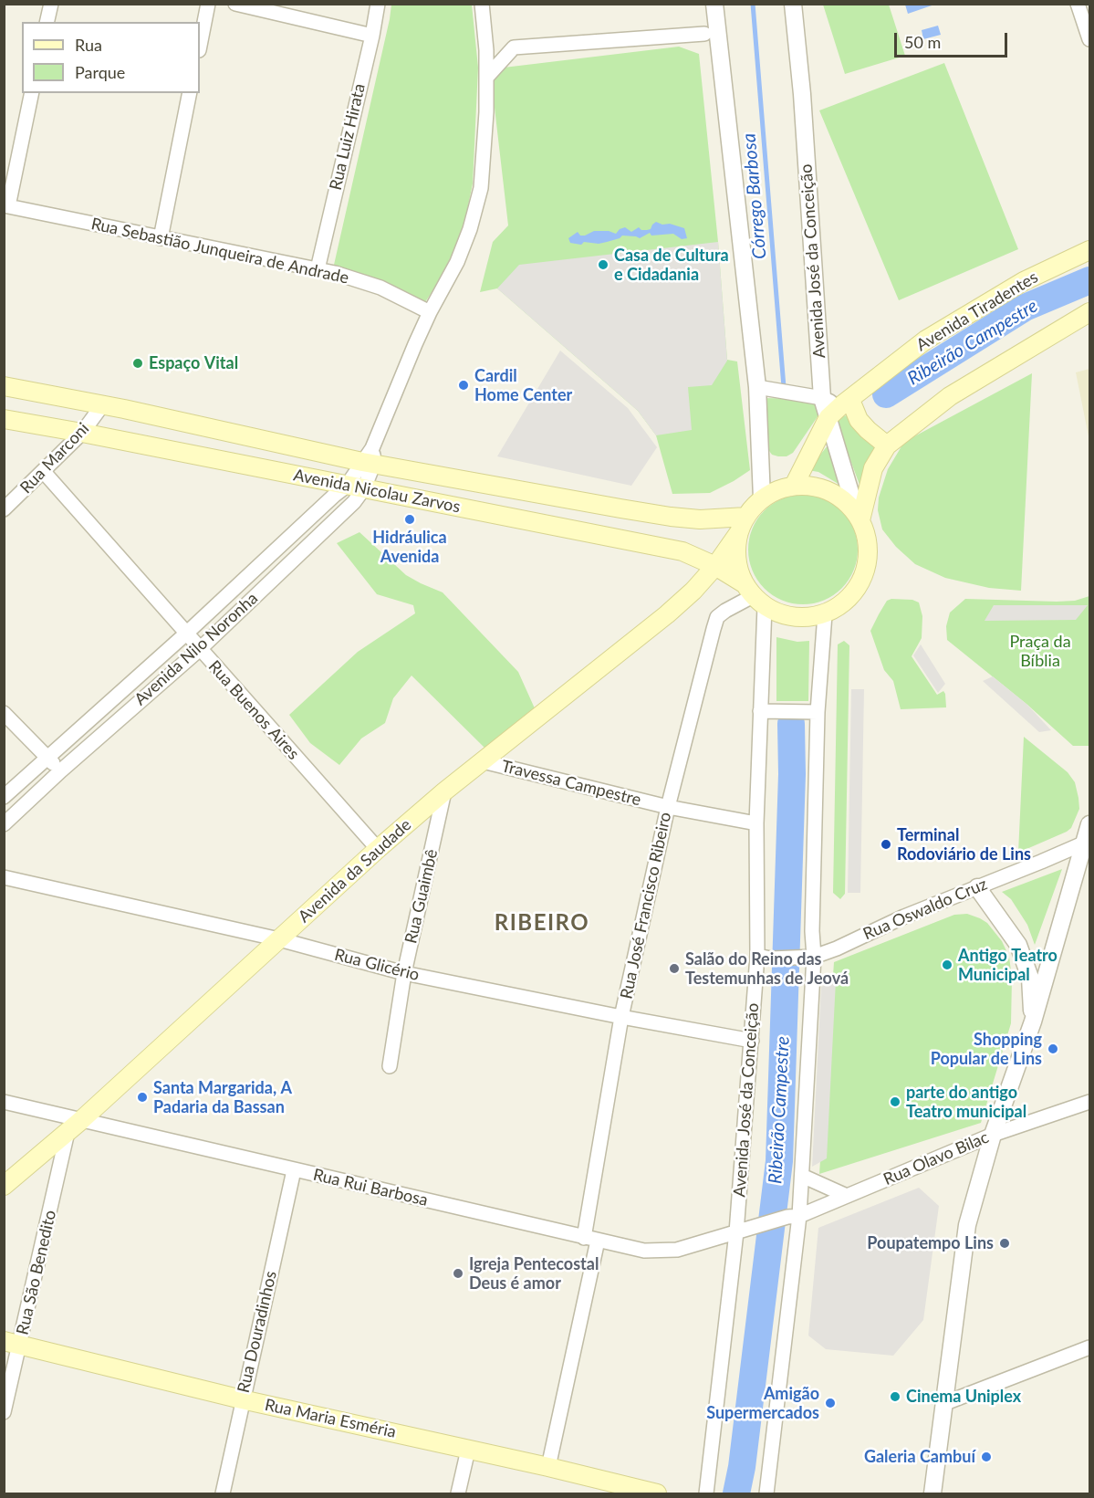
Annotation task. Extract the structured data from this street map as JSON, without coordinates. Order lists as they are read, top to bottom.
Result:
{
  "streets": {
    "main road": [
      "Avenida Tiradentes",
      "Avenida Nicolau Zarvos",
      "Avenida da Saudade",
      "Rua Maria Esméria"
    ],
    "street": [
      "Rua Luiz Hirata",
      "Rua Sebastião Junqueira de Andrade",
      "Avenida José da Conceição",
      "Rua Marconi",
      "Avenida Nilo Noronha",
      "Rua Buenos Aires",
      "Travessa Campestre",
      "Rua Guaimbê",
      "Rua José Francisco Ribeiro",
      "Rua Oswaldo Cruz",
      "Rua Glicério",
      "Rua Olavo Bilac",
      "Rua Rui Barbosa",
      "Rua São Benedito",
      "Rua Douradinhos"
    ]
  },
  "crossings": [
    ["Rua Luiz Hirata", "Rua Sebastião Junqueira de Andrade"],
    ["Rua Sebastião Junqueira de Andrade", "Avenida Nilo Noronha"],
    ["Avenida José da Conceição", "Avenida Tiradentes"],
    ["Avenida José da Conceição", "Avenida Nicolau Zarvos"],
    ["Avenida José da Conceição", "Travessa Campestre"],
    ["Avenida José da Conceição", "Avenida da Saudade"],
    ["Avenida José da Conceição", "Rua José Francisco Ribeiro"],
    ["Avenida José da Conceição", "Rua Oswaldo Cruz"],
    ["Avenida José da Conceição", "Rua Glicério"],
    ["Avenida José da Conceição", "Rua Olavo Bilac"],
    ["Avenida José da Conceição", "Rua Rui Barbosa"],
    ["Avenida Tiradentes", "Avenida Nicolau Zarvos"],
    ["Avenida Tiradentes", "Avenida da Saudade"],
    ["Avenida Tiradentes", "Rua José Francisco Ribeiro"],
    ["Rua Marconi", "Avenida Nicolau Zarvos"],
    ["Rua Marconi", "Rua Buenos Aires"],
    ["Avenida Nicolau Zarvos", "Avenida Nilo Noronha"],
    ["Avenida Nicolau Zarvos", "Avenida da Saudade"],
    ["Avenida Nicolau Zarvos", "Rua José Francisco Ribeiro"],
    ["Avenida Nilo Noronha", "Rua Buenos Aires"],
    ["Rua Buenos Aires", "Avenida da Saudade"],
    ["Travessa Campestre", "Avenida da Saudade"],
    ["Travessa Campestre", "Rua José Francisco Ribeiro"],
    ["Avenida da Saudade", "Rua Guaimbê"],
    ["Avenida da Saudade", "Rua José Francisco Ribeiro"],
    ["Avenida da Saudade", "Rua Glicério"],
    ["Avenida da Saudade", "Rua Rui Barbosa"],
    ["Avenida da Saudade", "Rua São Benedito"],
    ["Rua Guaimbê", "Rua Glicério"],
    ["Rua José Francisco Ribeiro", "Rua Glicério"],
    ["Rua José Francisco Ribeiro", "Rua Rui Barbosa"],
    ["Rua José Francisco Ribeiro", "Rua Maria Esméria"],
    ["Rua Olavo Bilac", "Rua Rui Barbosa"],
    ["Rua Rui Barbosa", "Rua São Benedito"],
    ["Rua Rui Barbosa", "Rua Douradinhos"],
    ["Rua São Benedito", "Rua Maria Esméria"],
    ["Rua Douradinhos", "Rua Maria Esméria"]
  ],
  "districts": ["RIBEIRO"],
  "water": ["Córrego Barbosa", "Ribeirão Campestre"],
  "parks": ["Praça da Bíblia"],
  "places": [
    "Casa de Cultura e Cidadania",
    "Espaço Vital",
    "Cardil Home Center",
    "Hidráulica Avenida",
    "Terminal Rodoviário de Lins",
    "Antigo Teatro Municipal",
    "Salão do Reino das Testemunhas de Jeová",
    "Shopping Popular de Lins",
    "Santa Margarida, A Padaria da Bassan",
    "parte do antigo Teatro municipal",
    "Poupatempo Lins",
    "Igreja Pentecostal Deus é amor",
    "Cinema Uniplex",
    "Amigão Supermercados",
    "Galeria Cambuí"
  ],
  "legend": ["Rua", "Parque"],
  "scale_bar": "50 m"
}
